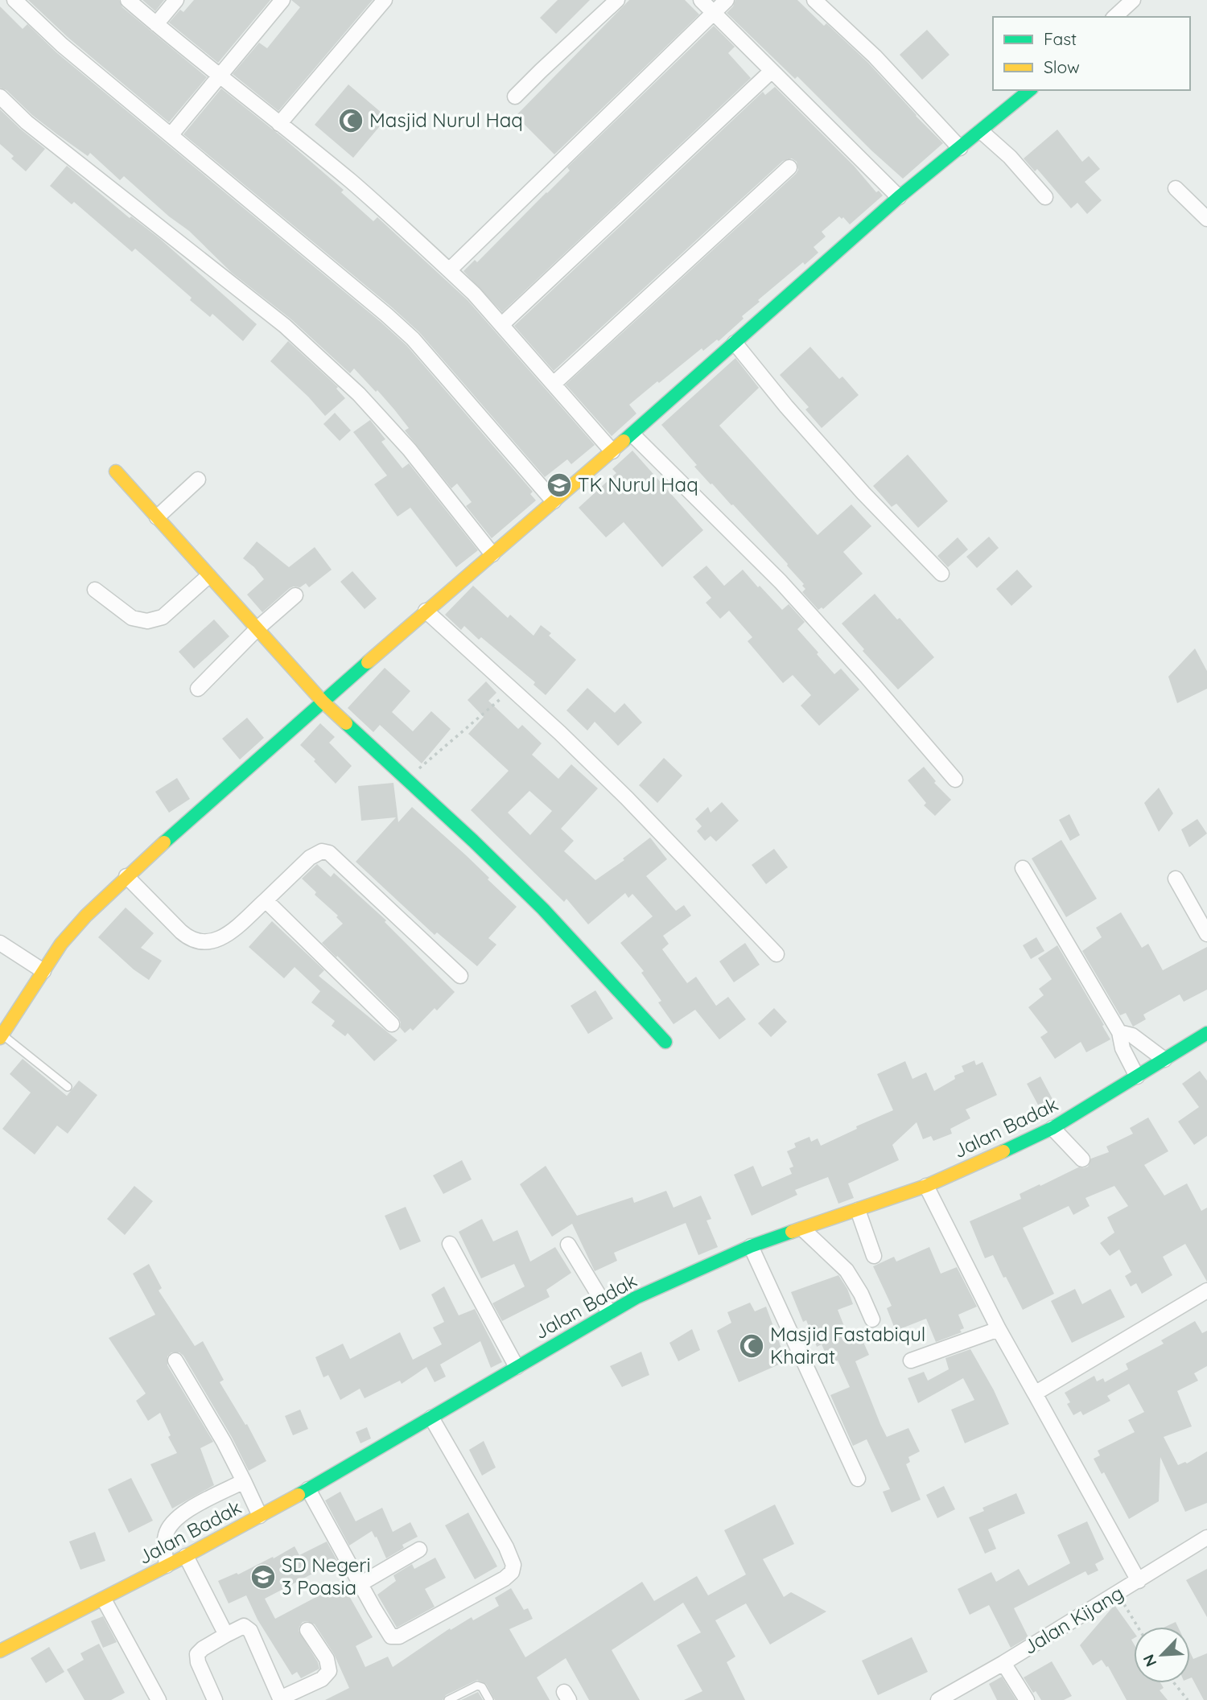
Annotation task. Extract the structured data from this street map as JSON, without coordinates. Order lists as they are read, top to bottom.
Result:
{
  "streets": {
    "street": ["Jalan Badak", "Jalan Kijang"]
  },
  "places": {
    "mosque": ["Masjid Nurul Haq", "Masjid Fastabiqul Khairat"],
    "school or university": ["TK Nurul Haq", "SD Negeri 3 Poasia"]
  },
  "legend": ["Fast", "Slow"],
  "north": "bottom left"
}
